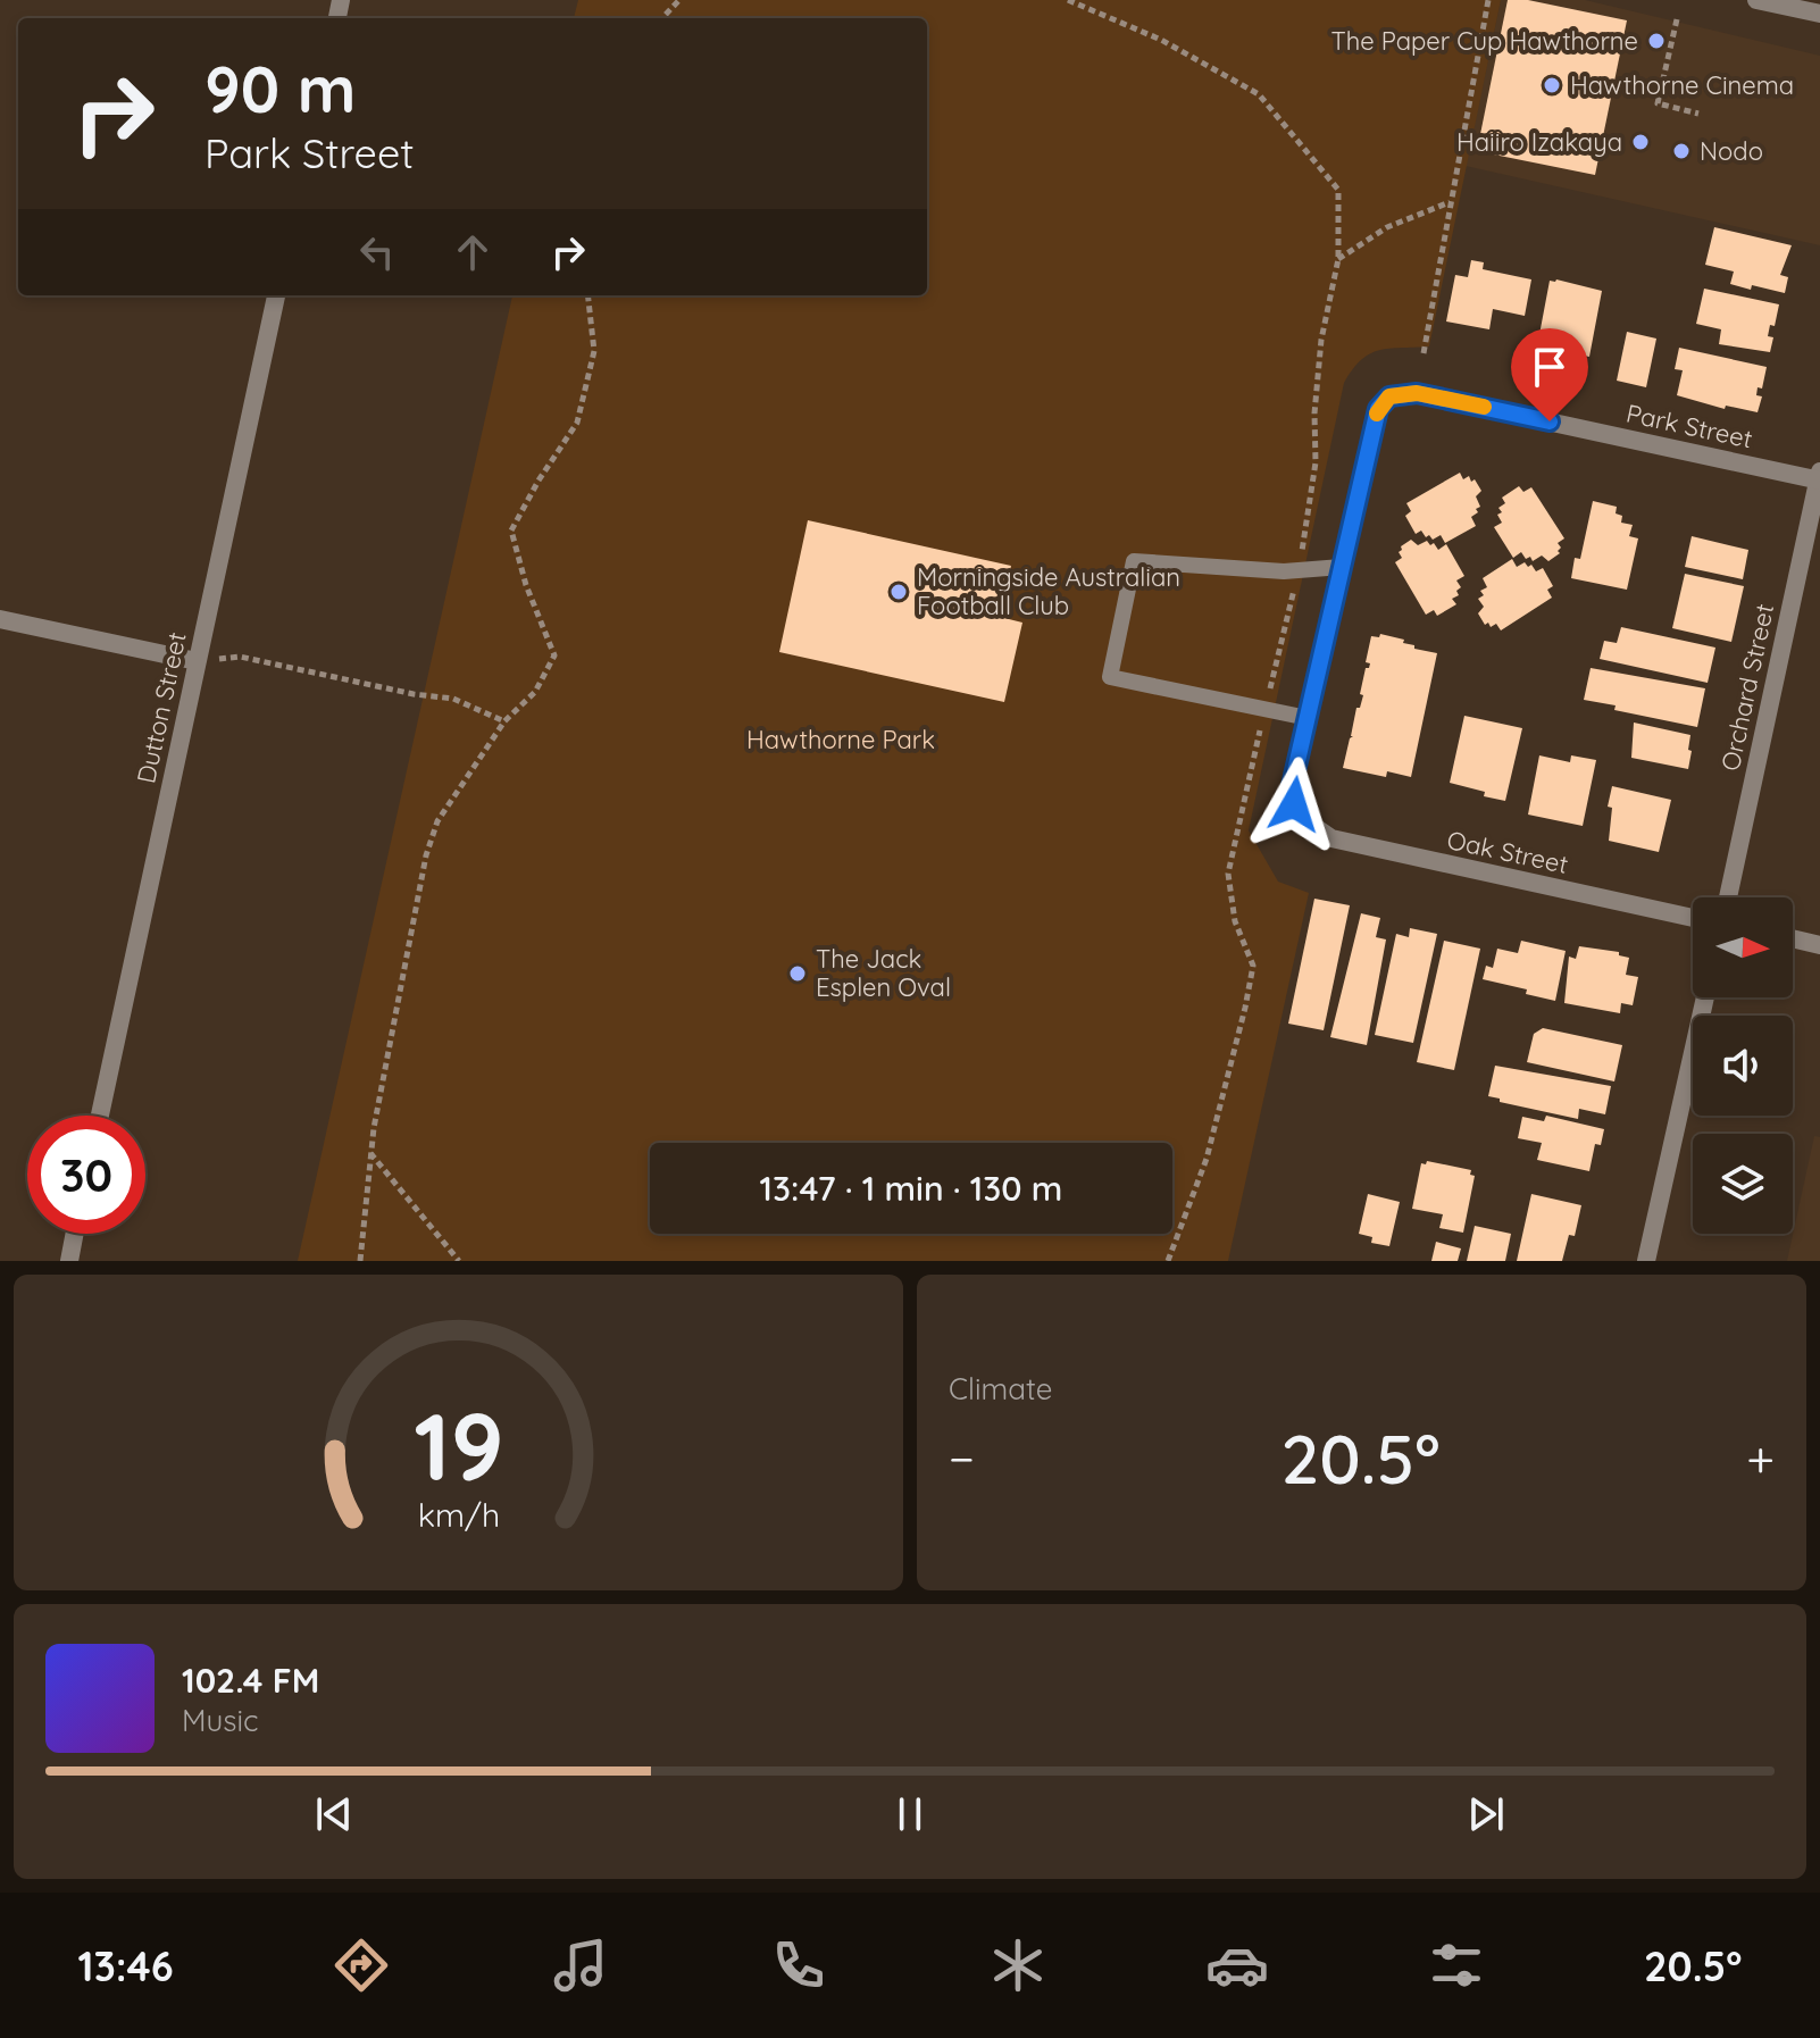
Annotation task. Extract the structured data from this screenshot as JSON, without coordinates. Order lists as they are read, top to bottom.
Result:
{
  "streets": {
    "street": [
      "Park Street",
      "Orchard Street",
      "Dutton Street",
      "Oak Street"
    ]
  },
  "crossings": [
    ["Park Street", "Orchard Street"],
    ["Park Street", "Oak Street"]
  ],
  "parks": ["Hawthorne Park"],
  "places": [
    "The Paper Cup Hawthorne",
    "Hawthorne Cinema",
    "Haiiro Izakaya",
    "Nodo",
    "Morningside Australian Football Club",
    "The Jack Esplen Oval"
  ],
  "north": "right",
  "page": {
    "turn": ["90 m", "Park Street"],
    "limit": "30",
    "trip": "13:47 · 1 min · 130 m",
    "tile": "Climate",
    "heat": ["−", "20.5°", "+"],
    "song": ["102.4 FM", "Music"],
    "tabs": ["13:46", "20.5°"],
    "gauge": ["19", "km/h"]
  }
}
